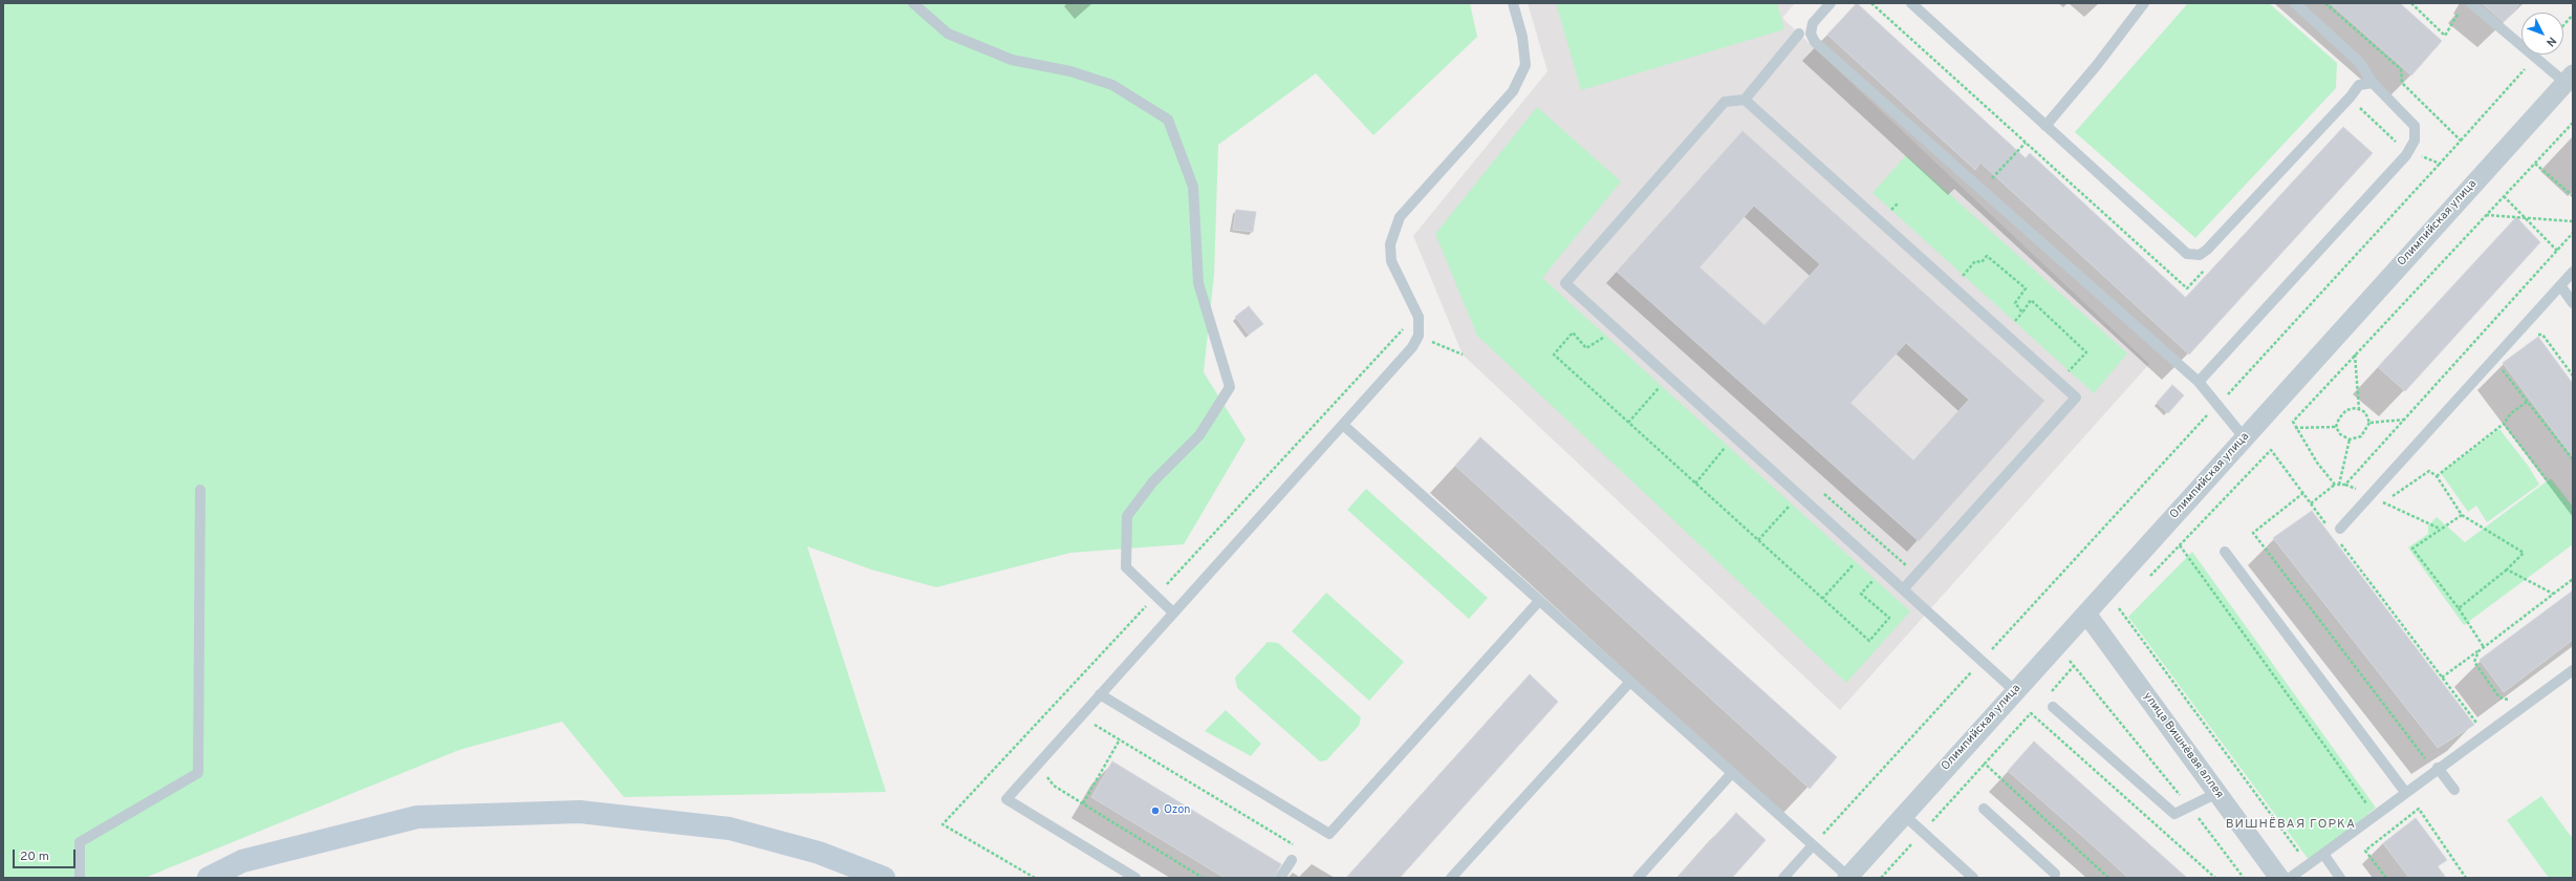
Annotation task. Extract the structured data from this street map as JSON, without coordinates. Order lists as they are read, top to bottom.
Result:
{
  "streets": {
    "street": ["Олимпийская улица", "улица Вишнёвая аллея"]
  },
  "crossings": [
    ["Олимпийская улица", "улица Вишнёвая аллея"]
  ],
  "districts": ["ВИШНЁВАЯ ГОРКА"],
  "places": ["Ozon"],
  "scale_bar": "20 m",
  "north": "bottom right"
}
